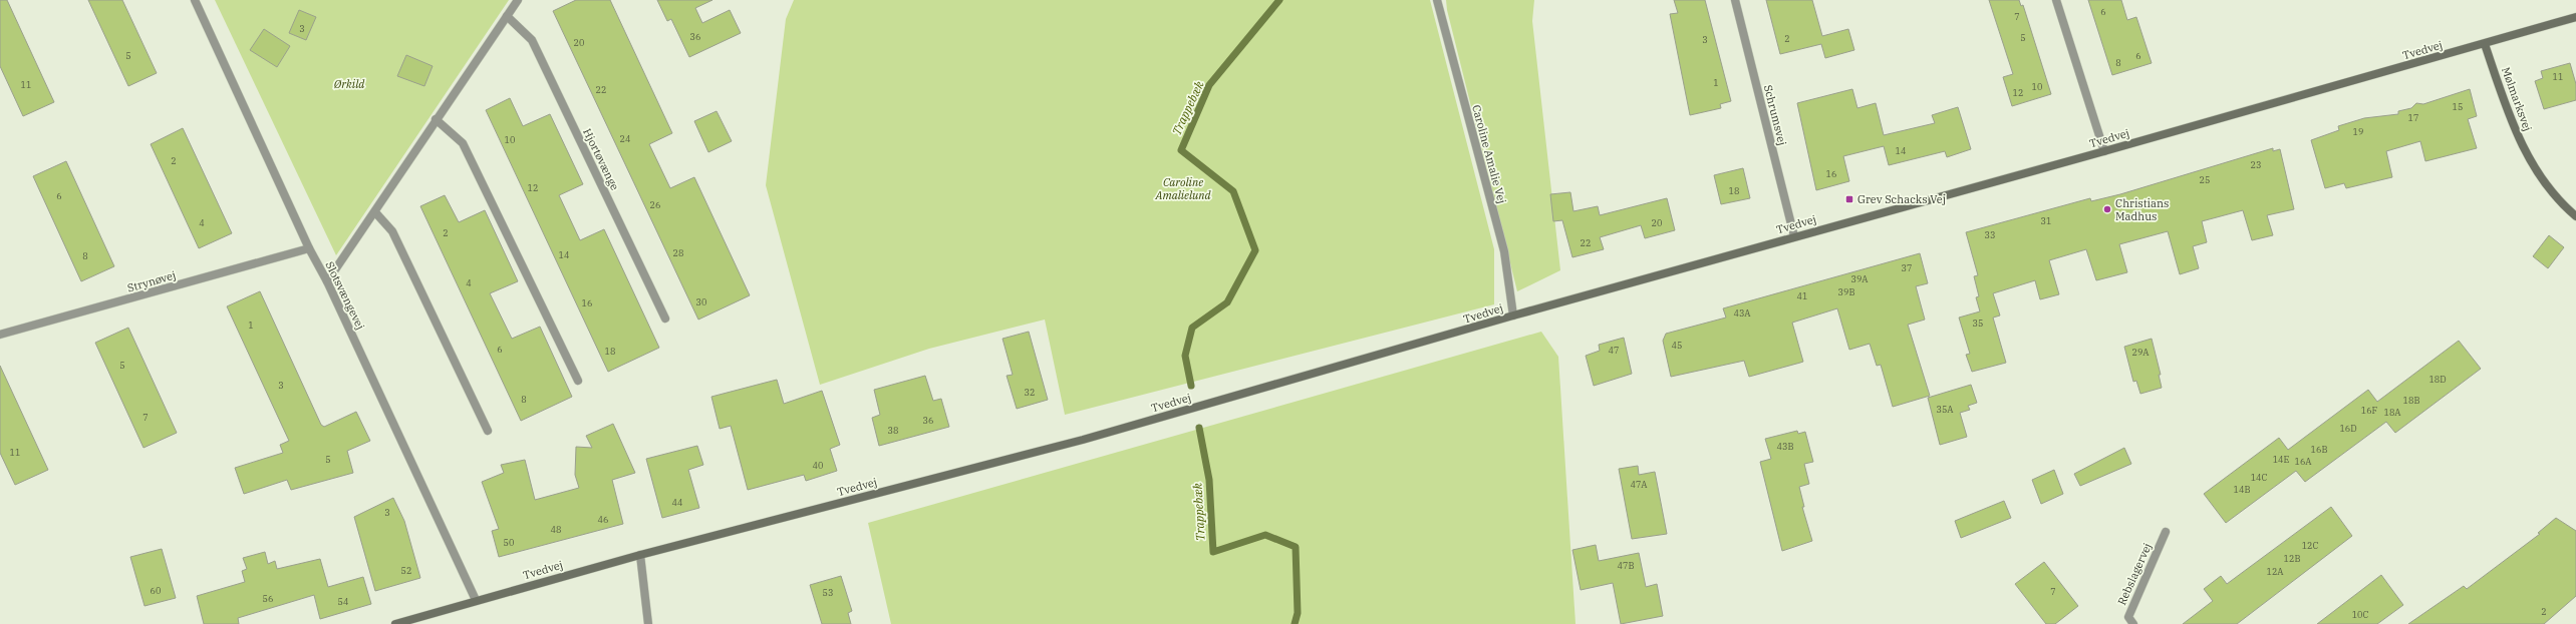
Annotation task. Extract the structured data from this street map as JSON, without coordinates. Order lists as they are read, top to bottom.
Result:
{
  "streets": {
    "street": [
      "Tvedvej",
      "Mølmarksvej",
      "Schrumsvej",
      "Caroline Amalie Vej",
      "Hjortøvænge",
      "Strynøvej",
      "Slotsvængevej",
      "Rebslagervej"
    ]
  },
  "crossings": [
    ["Tvedvej", "Mølmarksvej"],
    ["Tvedvej", "Schrumsvej"],
    ["Tvedvej", "Caroline Amalie Vej"],
    ["Tvedvej", "Slotsvængevej"],
    ["Strynøvej", "Slotsvængevej"]
  ],
  "water": ["Trappebæk"],
  "parks": ["Ørkild", "Caroline Amalielund"],
  "places": {
    "transit": ["Grev Schacks Vej"],
    "other": ["Christians Madhus"]
  },
  "house_numbers": [
    "6",
    "7",
    "3",
    "36",
    "5",
    "2",
    "3",
    "20",
    "5",
    "6",
    "8",
    "11",
    "1",
    "11",
    "10",
    "22",
    "12",
    "15",
    "17",
    "19",
    "24",
    "10",
    "14",
    "2",
    "23",
    "16",
    "25",
    "12",
    "18",
    "6",
    "26",
    "31",
    "4",
    "20",
    "2",
    "33",
    "22",
    "28",
    "14",
    "8",
    "37",
    "39A",
    "4",
    "39B",
    "41",
    "30",
    "16",
    "43A",
    "35",
    "1",
    "45",
    "6",
    "47",
    "18",
    "29A",
    "5",
    "18D",
    "3",
    "32",
    "8",
    "18B",
    "35A",
    "16F",
    "18A",
    "7",
    "36",
    "16D",
    "38",
    "43B",
    "16B",
    "11",
    "5",
    "14E",
    "16A",
    "40",
    "14C",
    "47A",
    "14B",
    "44",
    "3",
    "46",
    "48",
    "50",
    "12C",
    "12B",
    "47B",
    "52",
    "12A",
    "60",
    "7",
    "53",
    "56",
    "54",
    "2",
    "10C"
  ]
}
